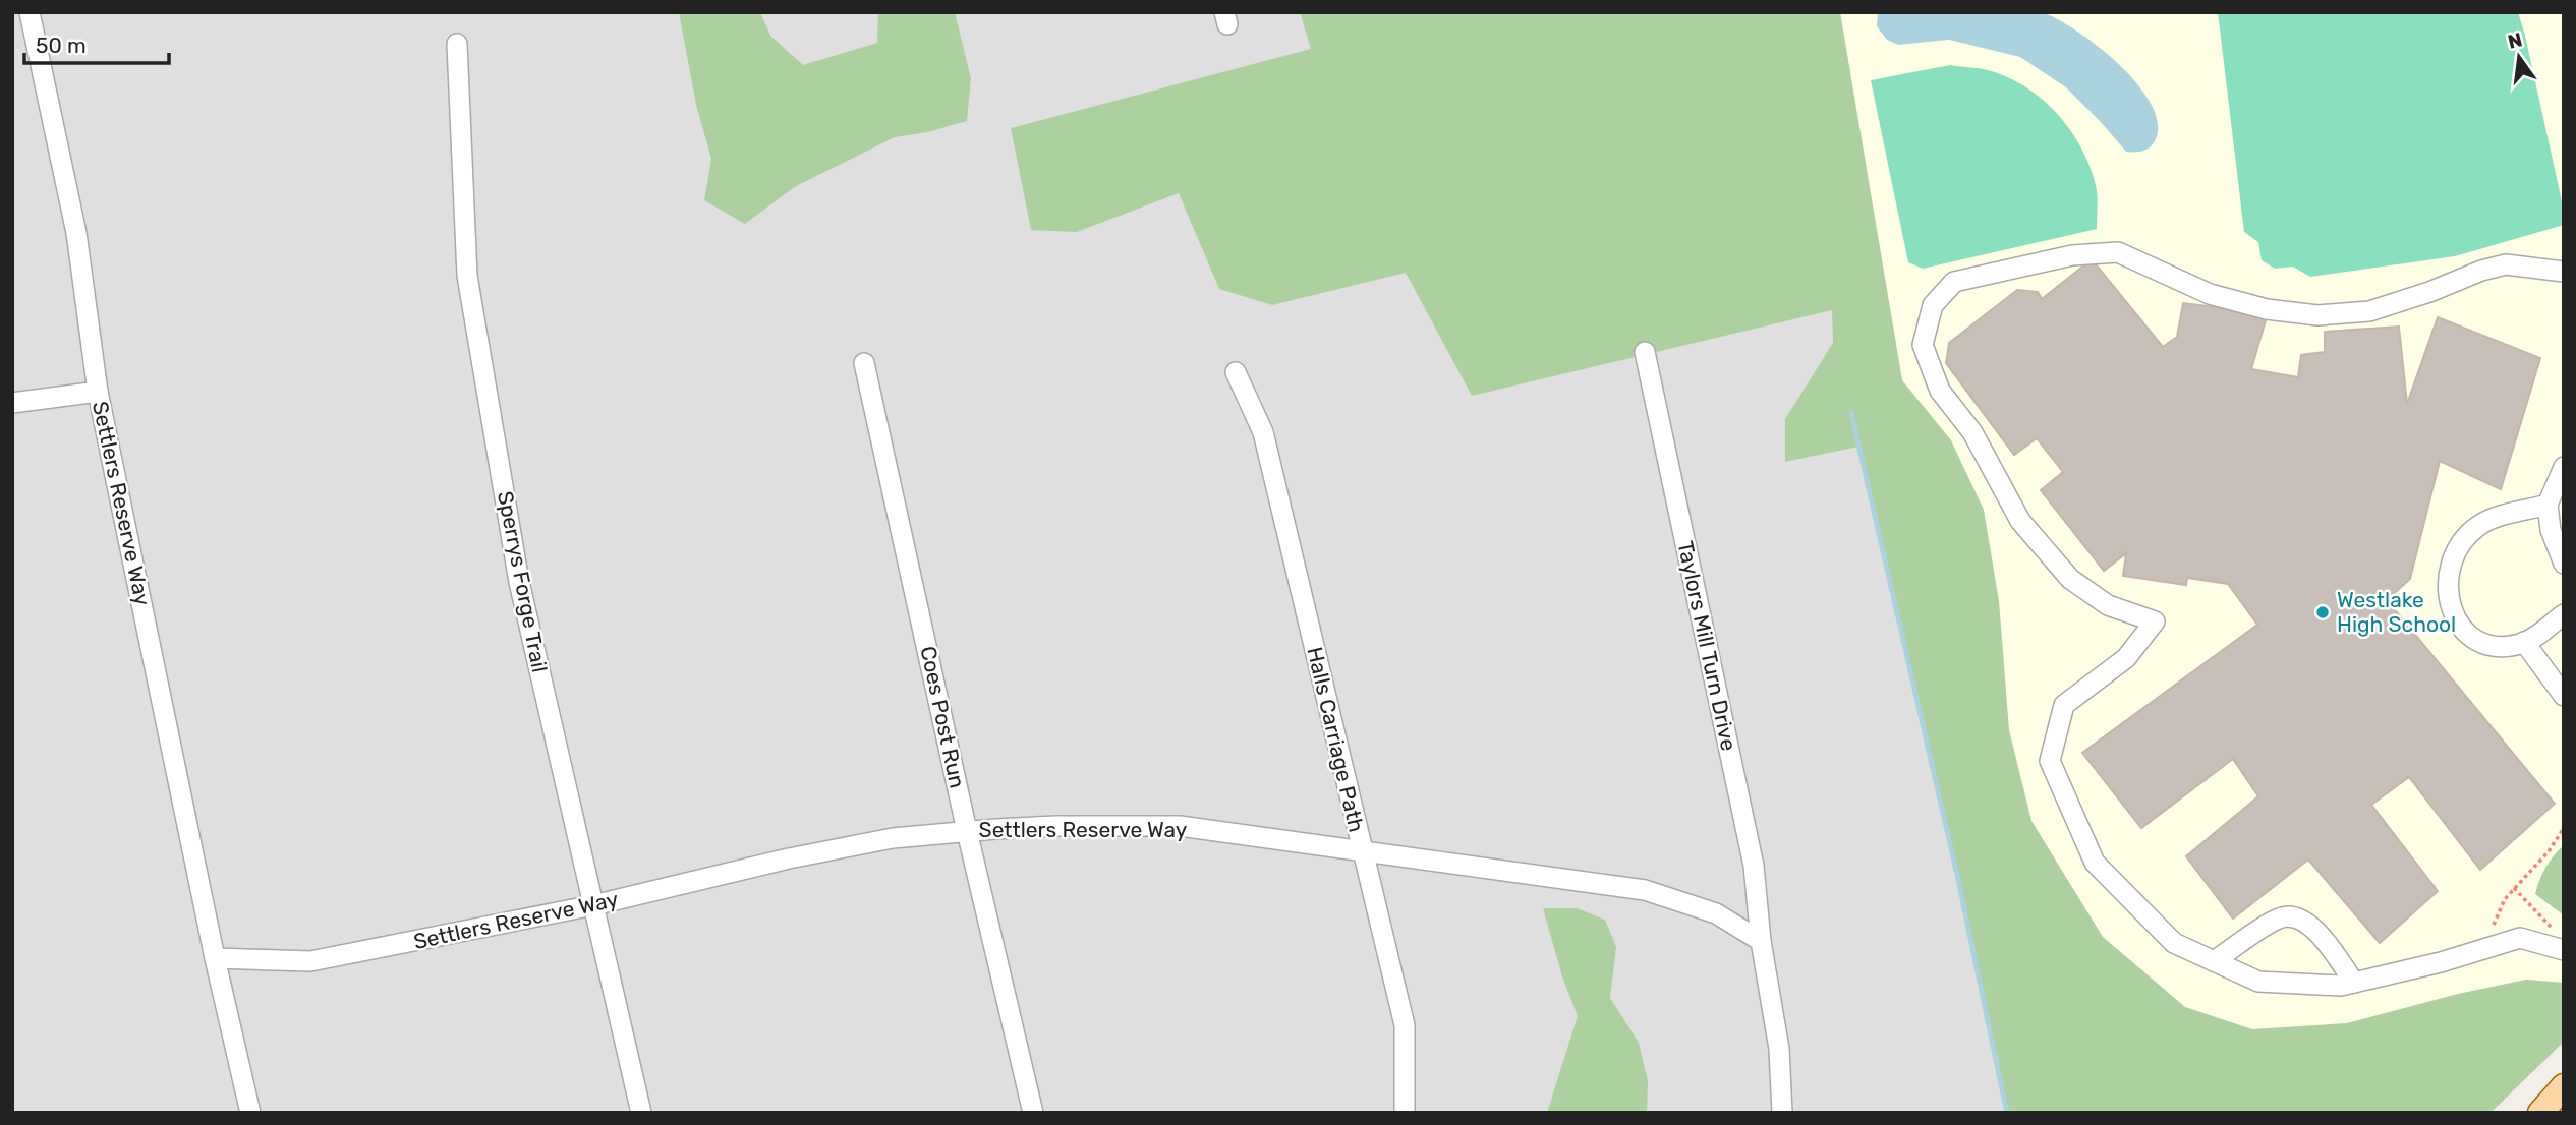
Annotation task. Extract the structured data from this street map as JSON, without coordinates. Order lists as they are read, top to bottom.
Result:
{
  "streets": {
    "street": [
      "Settlers Reserve Way",
      "Sperrys Forge Trail",
      "Taylors Mill Turn Drive",
      "Coes Post Run",
      "Halls Carriage Path"
    ]
  },
  "crossings": [
    ["Settlers Reserve Way", "Sperrys Forge Trail"],
    ["Settlers Reserve Way", "Taylors Mill Turn Drive"],
    ["Settlers Reserve Way", "Coes Post Run"],
    ["Settlers Reserve Way", "Halls Carriage Path"]
  ],
  "places": ["Westlake High School"],
  "scale_bar": "50 m",
  "north": "top"
}
